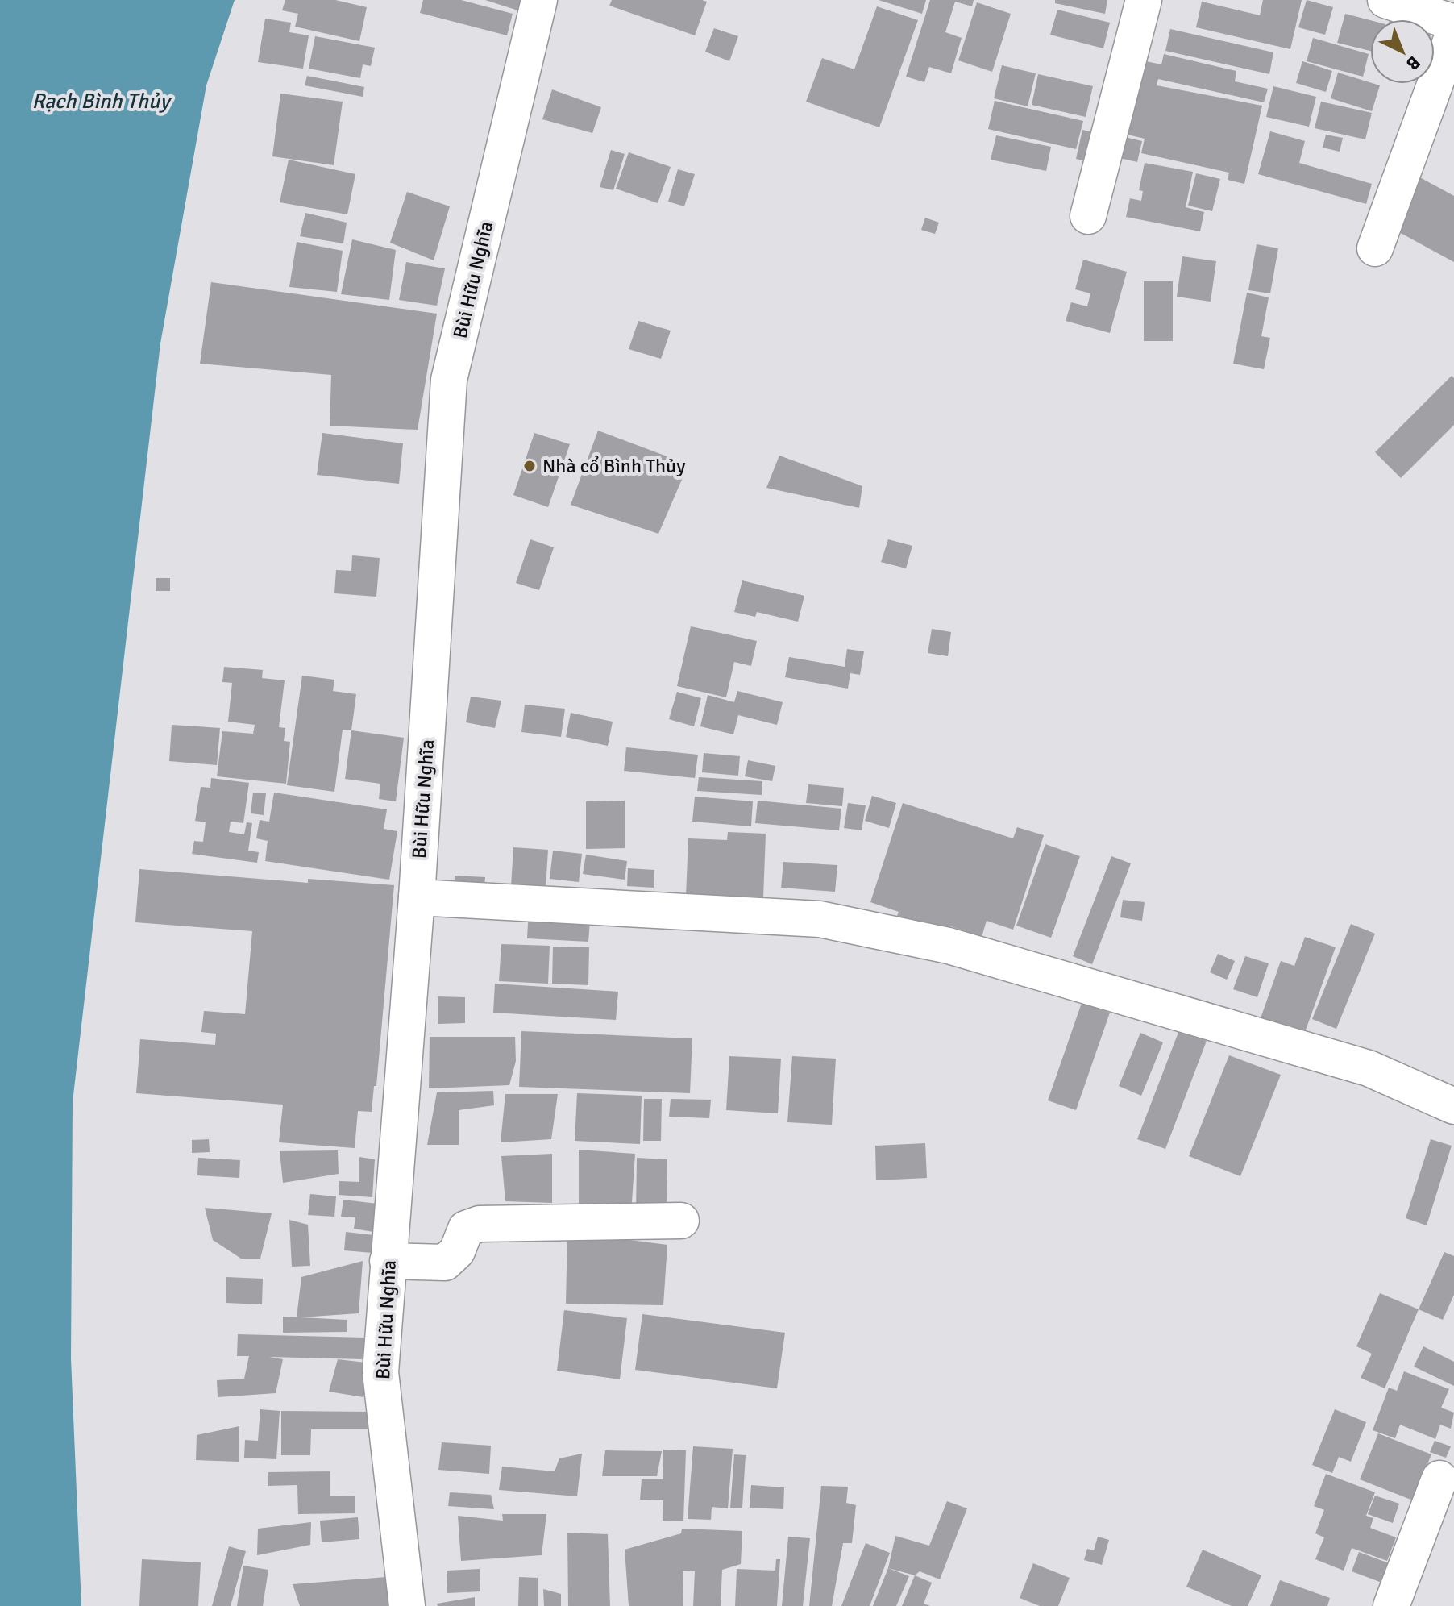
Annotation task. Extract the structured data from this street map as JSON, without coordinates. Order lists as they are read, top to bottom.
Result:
{
  "streets": {
    "street": ["Bùi Hữu Nghĩa"]
  },
  "water": ["Rạch Bình Thủy"],
  "places": ["Nhà cổ Bình Thủy"],
  "north": "bottom right"
}
